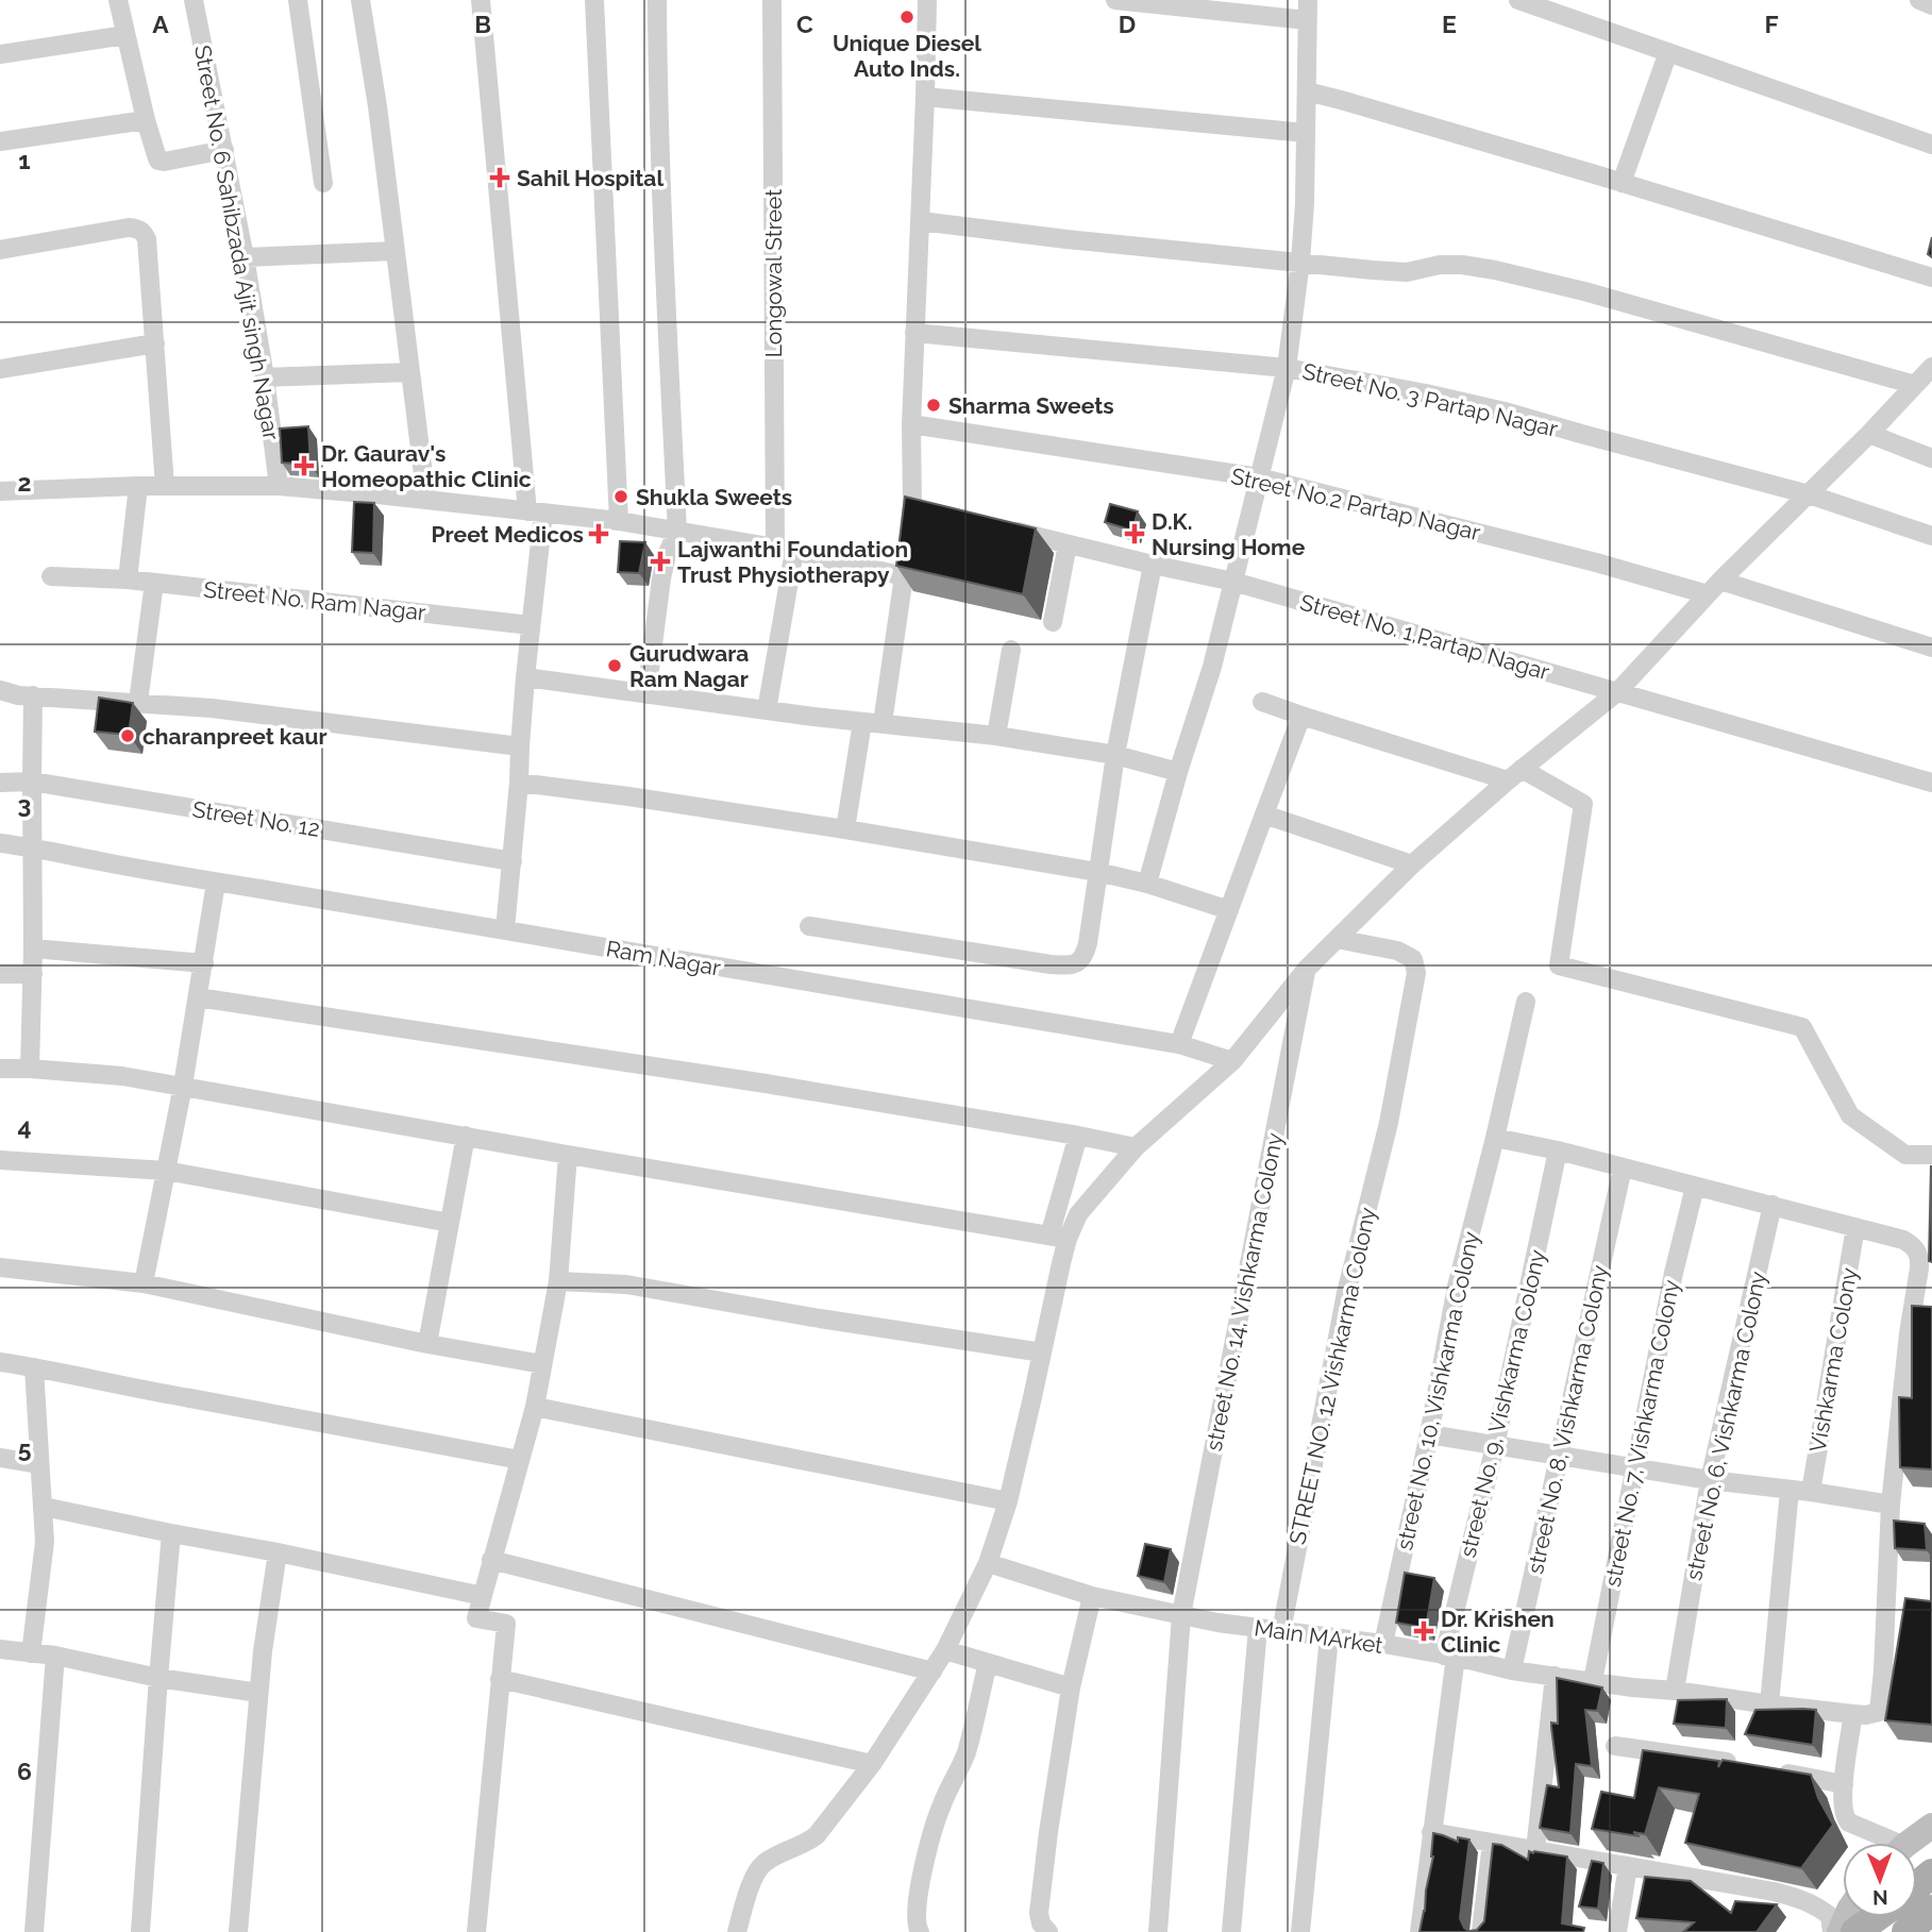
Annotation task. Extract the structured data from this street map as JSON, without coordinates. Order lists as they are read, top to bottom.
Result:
{
  "streets": {
    "street": [
      "Street No. 6 Sahibzada Ajit singh Nagar",
      "Longowal Street",
      "Street No. 3 Partap Nagar",
      "Street No.2 Partap Nagar",
      "Street No. Ram Nagar",
      "Street No. 1,Partap Nagar",
      "Street No. 12",
      "Ram Nagar",
      "street No. 14, Vishkarma Colony",
      "Vishkarma Colony",
      "STREET NO. 12 Vishkarma Colony",
      "street No. 10, Vishkarma Colony",
      "street No. 9, Vishkarma Colony",
      "street No. 8, Vishkarma Colony",
      "street No. 6, Vishkarma Colony",
      "street No. 7, Vishkarma Colony",
      "Main MArket"
    ]
  },
  "crossings": [
    ["street No. 14, Vishkarma Colony", "Main MArket"],
    ["STREET NO. 12 Vishkarma Colony", "Main MArket"],
    ["street No. 10, Vishkarma Colony", "Main MArket"],
    ["street No. 9, Vishkarma Colony", "Main MArket"],
    ["street No. 8, Vishkarma Colony", "Main MArket"],
    ["street No. 6, Vishkarma Colony", "Main MArket"],
    ["street No. 7, Vishkarma Colony", "Main MArket"]
  ],
  "places": {
    "other": [
      "Unique Diesel Auto Inds.",
      "Sharma Sweets",
      "Shukla Sweets",
      "Gurudwara Ram Nagar",
      "charanpreet kaur"
    ],
    "health": [
      "Sahil Hospital",
      "Dr. Gaurav's Homeopathic Clinic",
      "Preet Medicos",
      "D.K. Nursing Home",
      "Lajwanthi Foundation Trust Physiotherapy",
      "Dr. Krishen Clinic"
    ]
  },
  "north": "bottom",
  "grid": {
    "columns": [
      "A",
      "B",
      "C",
      "D",
      "E",
      "F"
    ],
    "rows": [
      "1",
      "2",
      "3",
      "4",
      "5",
      "6"
    ]
  }
}
